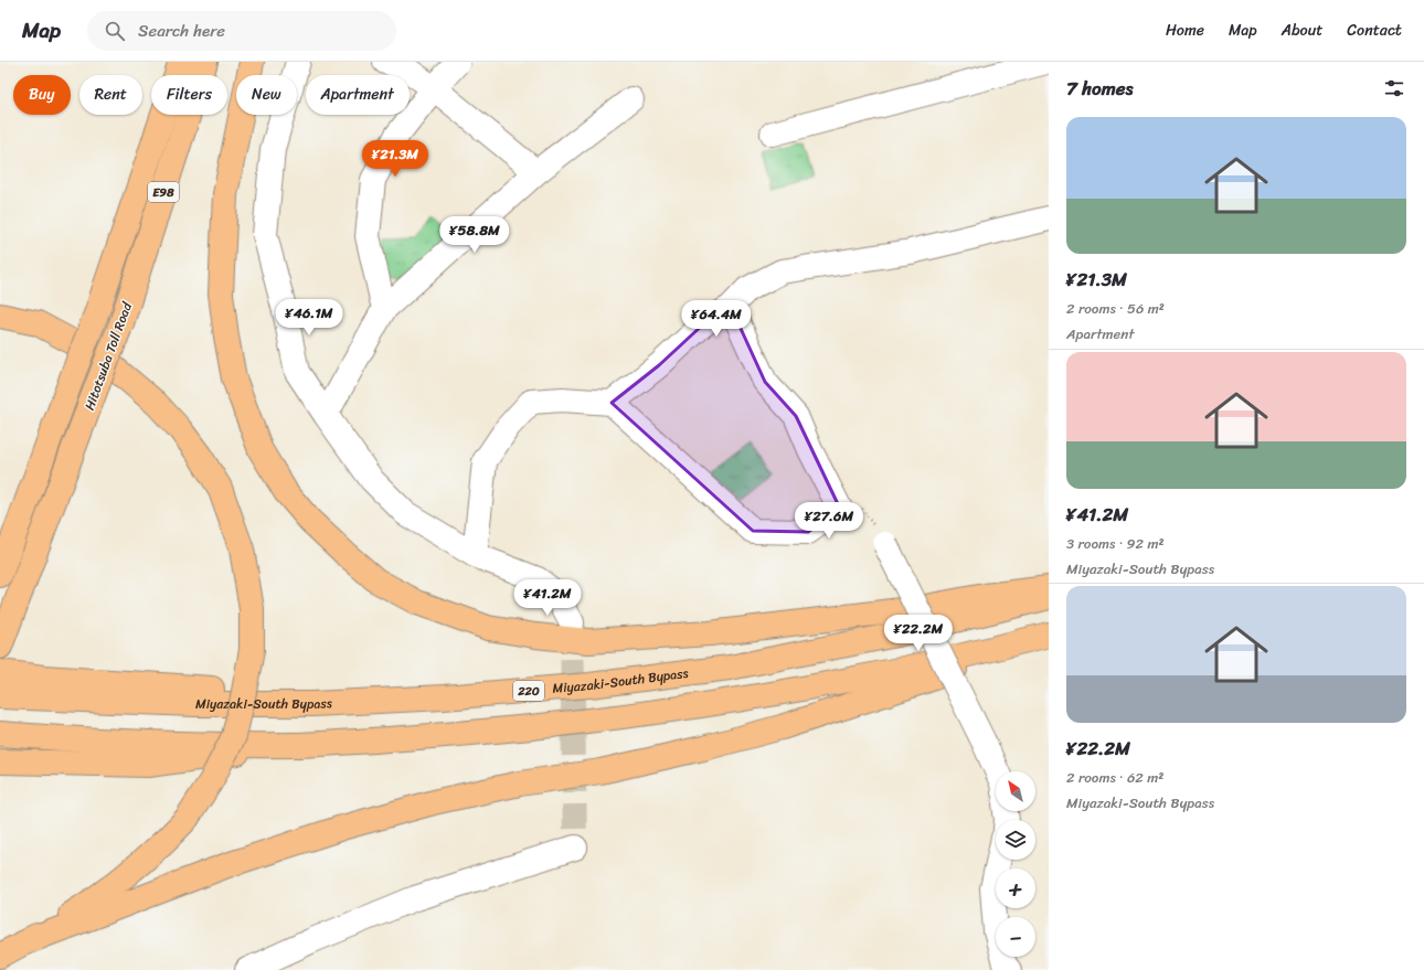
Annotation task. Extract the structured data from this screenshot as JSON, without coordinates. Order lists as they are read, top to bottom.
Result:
{
  "streets": {
    "main road": [
      "E98",
      "Hitotsuba Toll Road",
      "Miyazaki-South Bypass",
      "220"
    ]
  },
  "crossings": [
    ["E98", "Hitotsuba Toll Road"]
  ],
  "north": "top left",
  "page": {
    "header": "Map",
    "search": "Search here",
    "nav": [
      "Home",
      "Map",
      "About",
      "Contact"
    ],
    "heading": "7 homes",
    "chip": [
      "Buy",
      "Rent",
      "Filters",
      "New",
      "Apartment"
    ],
    "list": [
      {
        "name": "¥21.3M",
        "note": "2 rooms · 56 m² · Apartment"
      },
      {
        "name": "¥41.2M",
        "note": "3 rooms · 92 m² · Miyazaki-South Bypass"
      },
      {
        "name": "¥22.2M",
        "note": "2 rooms · 62 m² · Miyazaki-South Bypass"
      }
    ],
    "price": [
      "¥21.3M",
      "¥58.8M",
      "¥46.1M",
      "¥64.4M",
      "¥27.6M",
      "¥41.2M",
      "¥22.2M"
    ],
    "map_buttons": ["+", "−"]
  }
}
